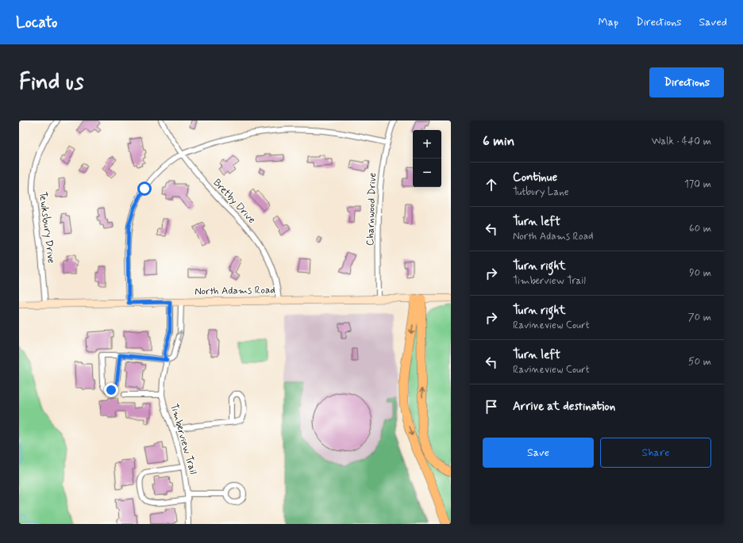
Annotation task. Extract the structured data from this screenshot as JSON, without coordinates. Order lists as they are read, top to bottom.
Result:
{
  "streets": {
    "street": [
      "Bretby Drive",
      "Charnwood Drive",
      "Tewksbury Drive",
      "North Adams Road",
      "Timberview Trail"
    ]
  },
  "crossings": [
    ["Bretby Drive", "North Adams Road"],
    ["Charnwood Drive", "North Adams Road"],
    ["Tewksbury Drive", "North Adams Road"],
    ["North Adams Road", "Timberview Trail"]
  ],
  "page": {
    "header": "Locato",
    "nav": ["Map", "Directions", "Saved"],
    "buttons": [
      "Directions",
      ["Save", "Share"]
    ],
    "title": "Find us",
    "heading": ["6 min", "Walk · 440 m"],
    "map_buttons": ["+", "−"],
    "list": [
      ["Continue", "Tutbury Lane", "170 m"],
      ["Turn left", "North Adams Road", "60 m"],
      ["Turn right", "Timberview Trail", "90 m"],
      ["Turn right", "Ravineview Court", "70 m"],
      ["Turn left", "Ravineview Court", "50 m"],
      "Arrive at destination"
    ]
  }
}
